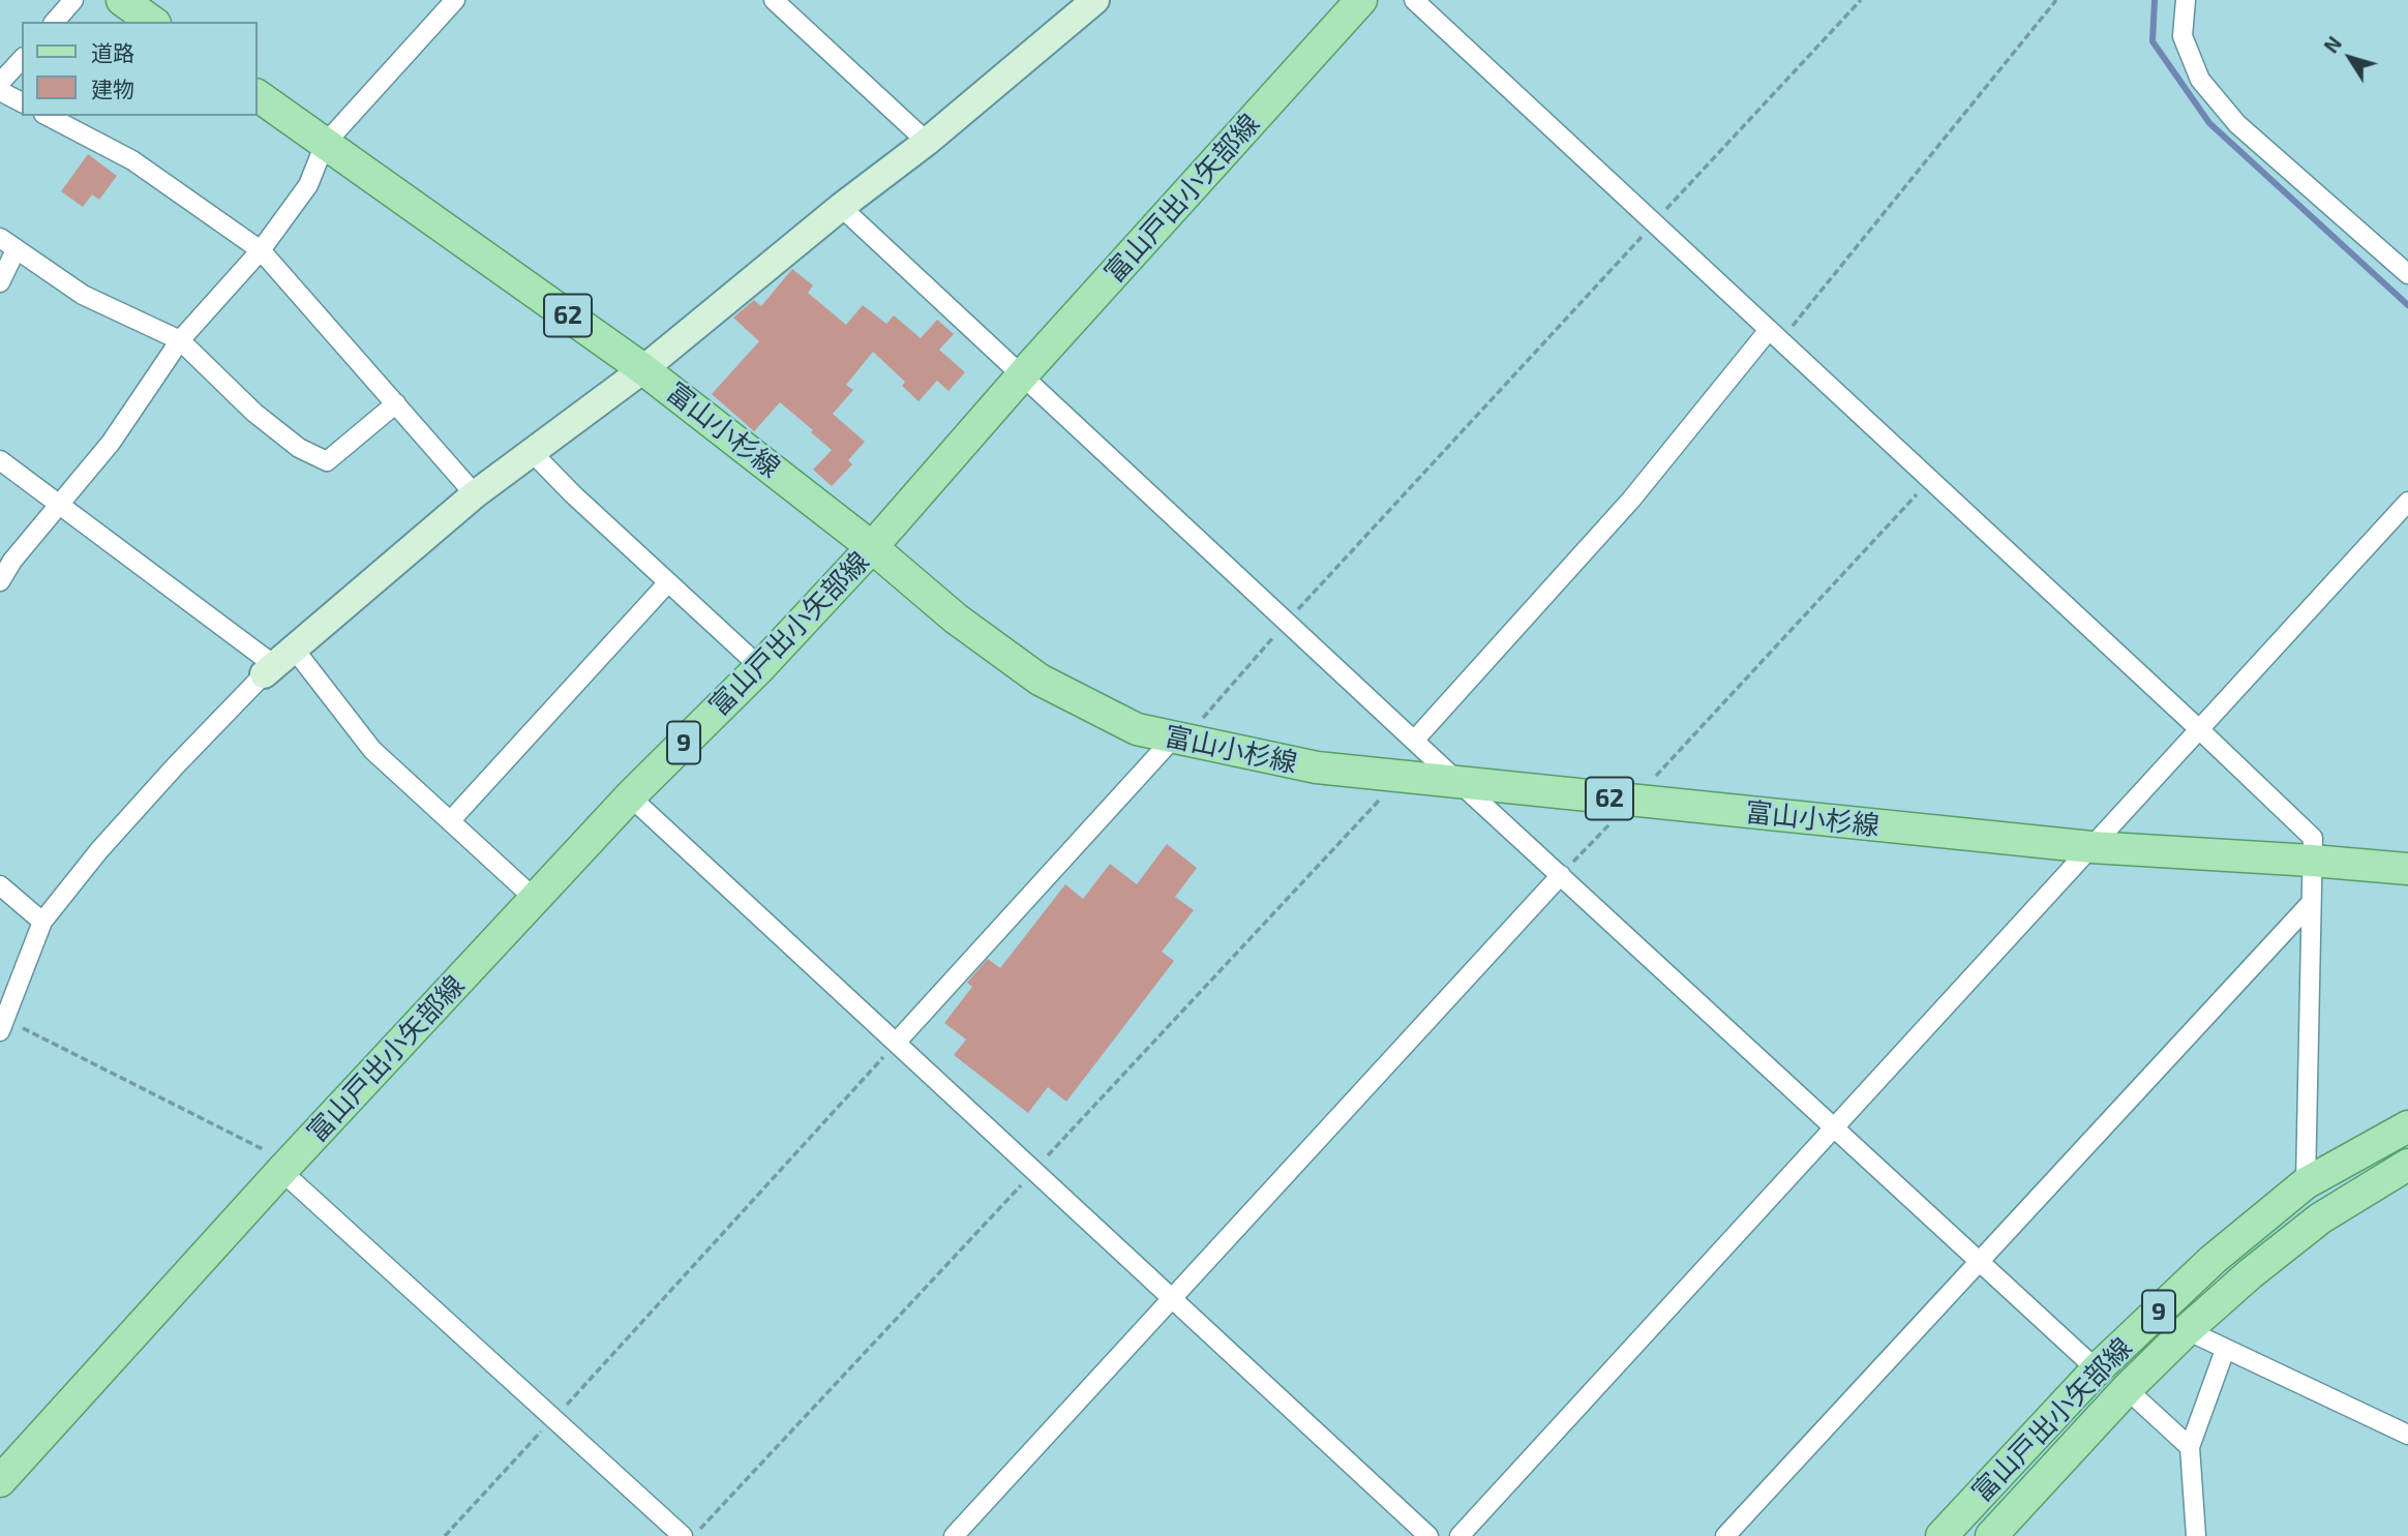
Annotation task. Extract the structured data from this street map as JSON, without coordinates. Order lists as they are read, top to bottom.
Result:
{
  "streets": {
    "main road": [
      "富山戸出小矢部線",
      "62",
      "富山小杉線",
      "9"
    ]
  },
  "crossings": [
    ["富山戸出小矢部線", "富山小杉線"]
  ],
  "legend": ["道路", "建物"],
  "north": "top left"
}
